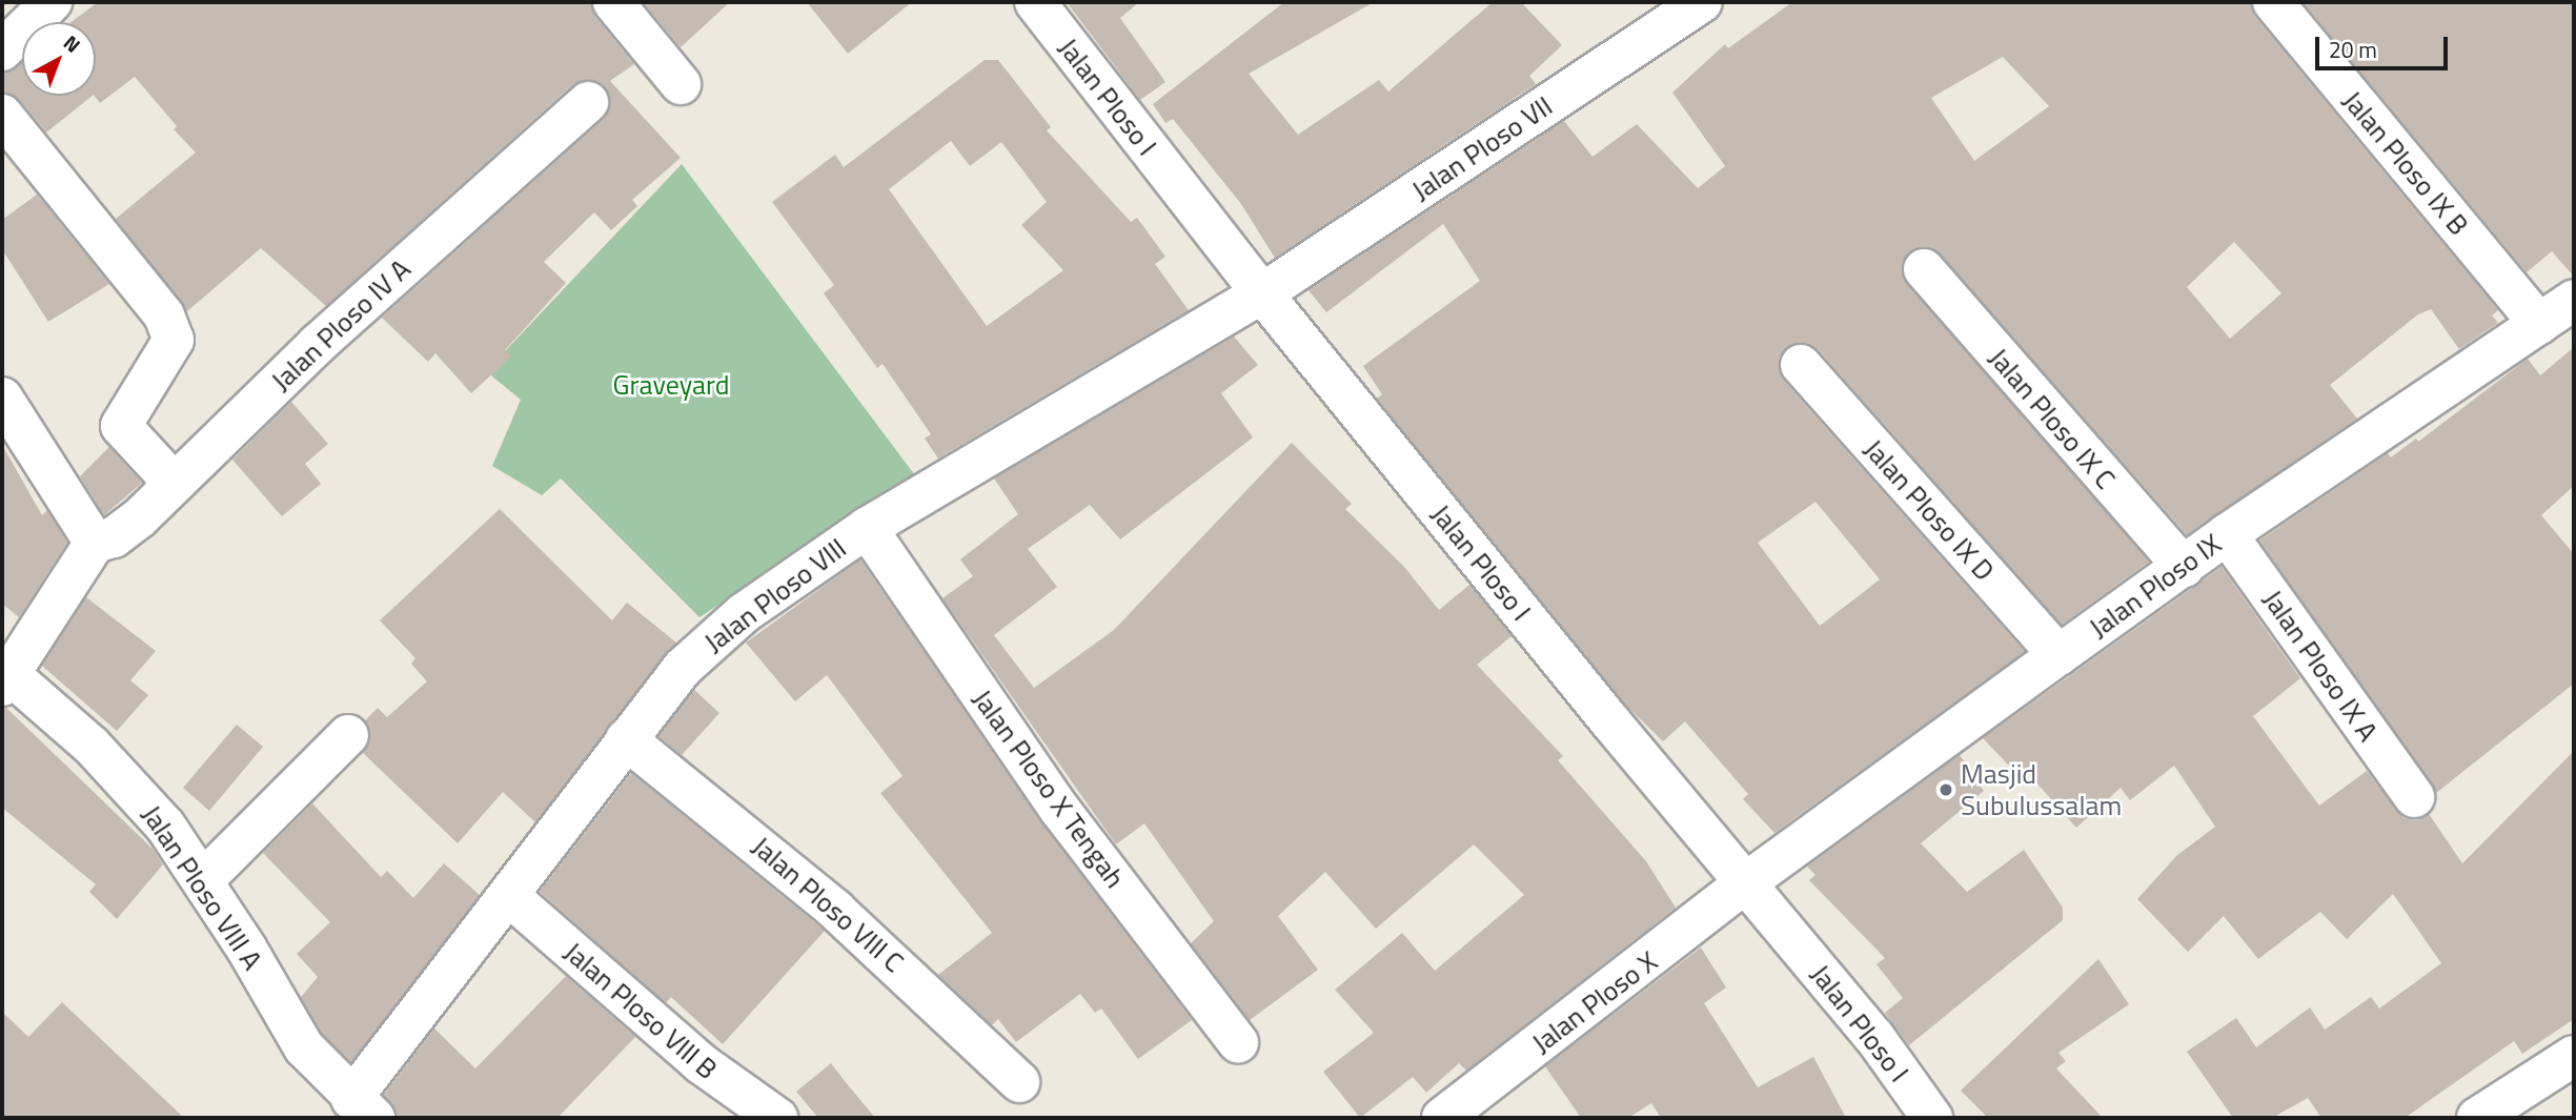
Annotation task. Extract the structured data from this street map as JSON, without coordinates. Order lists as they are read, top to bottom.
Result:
{
  "streets": {
    "street": [
      "Jalan Ploso I",
      "Jalan Ploso VII",
      "Jalan Ploso IX B",
      "Jalan Ploso IV A",
      "Jalan Ploso IX C",
      "Jalan Ploso IX D",
      "Jalan Ploso IX",
      "Jalan Ploso VIII",
      "Jalan Ploso IX A",
      "Jalan Ploso X Tengah",
      "Jalan Ploso VIII A",
      "Jalan Ploso VIII C",
      "Jalan Ploso X",
      "Jalan Ploso VIII B"
    ]
  },
  "crossings": [
    ["Jalan Ploso I", "Jalan Ploso VII"],
    ["Jalan Ploso I", "Jalan Ploso IX"],
    ["Jalan Ploso I", "Jalan Ploso VIII"],
    ["Jalan Ploso I", "Jalan Ploso X"],
    ["Jalan Ploso VII", "Jalan Ploso VIII"],
    ["Jalan Ploso IX B", "Jalan Ploso IX"],
    ["Jalan Ploso IX C", "Jalan Ploso IX"],
    ["Jalan Ploso IX D", "Jalan Ploso IX"],
    ["Jalan Ploso IX", "Jalan Ploso IX A"],
    ["Jalan Ploso IX", "Jalan Ploso X"],
    ["Jalan Ploso VIII", "Jalan Ploso X Tengah"],
    ["Jalan Ploso VIII", "Jalan Ploso VIII A"],
    ["Jalan Ploso VIII", "Jalan Ploso VIII C"],
    ["Jalan Ploso VIII", "Jalan Ploso VIII B"]
  ],
  "parks": ["Graveyard"],
  "places": ["Masjid Subulussalam"],
  "scale_bar": "20 m",
  "north": "top right"
}
